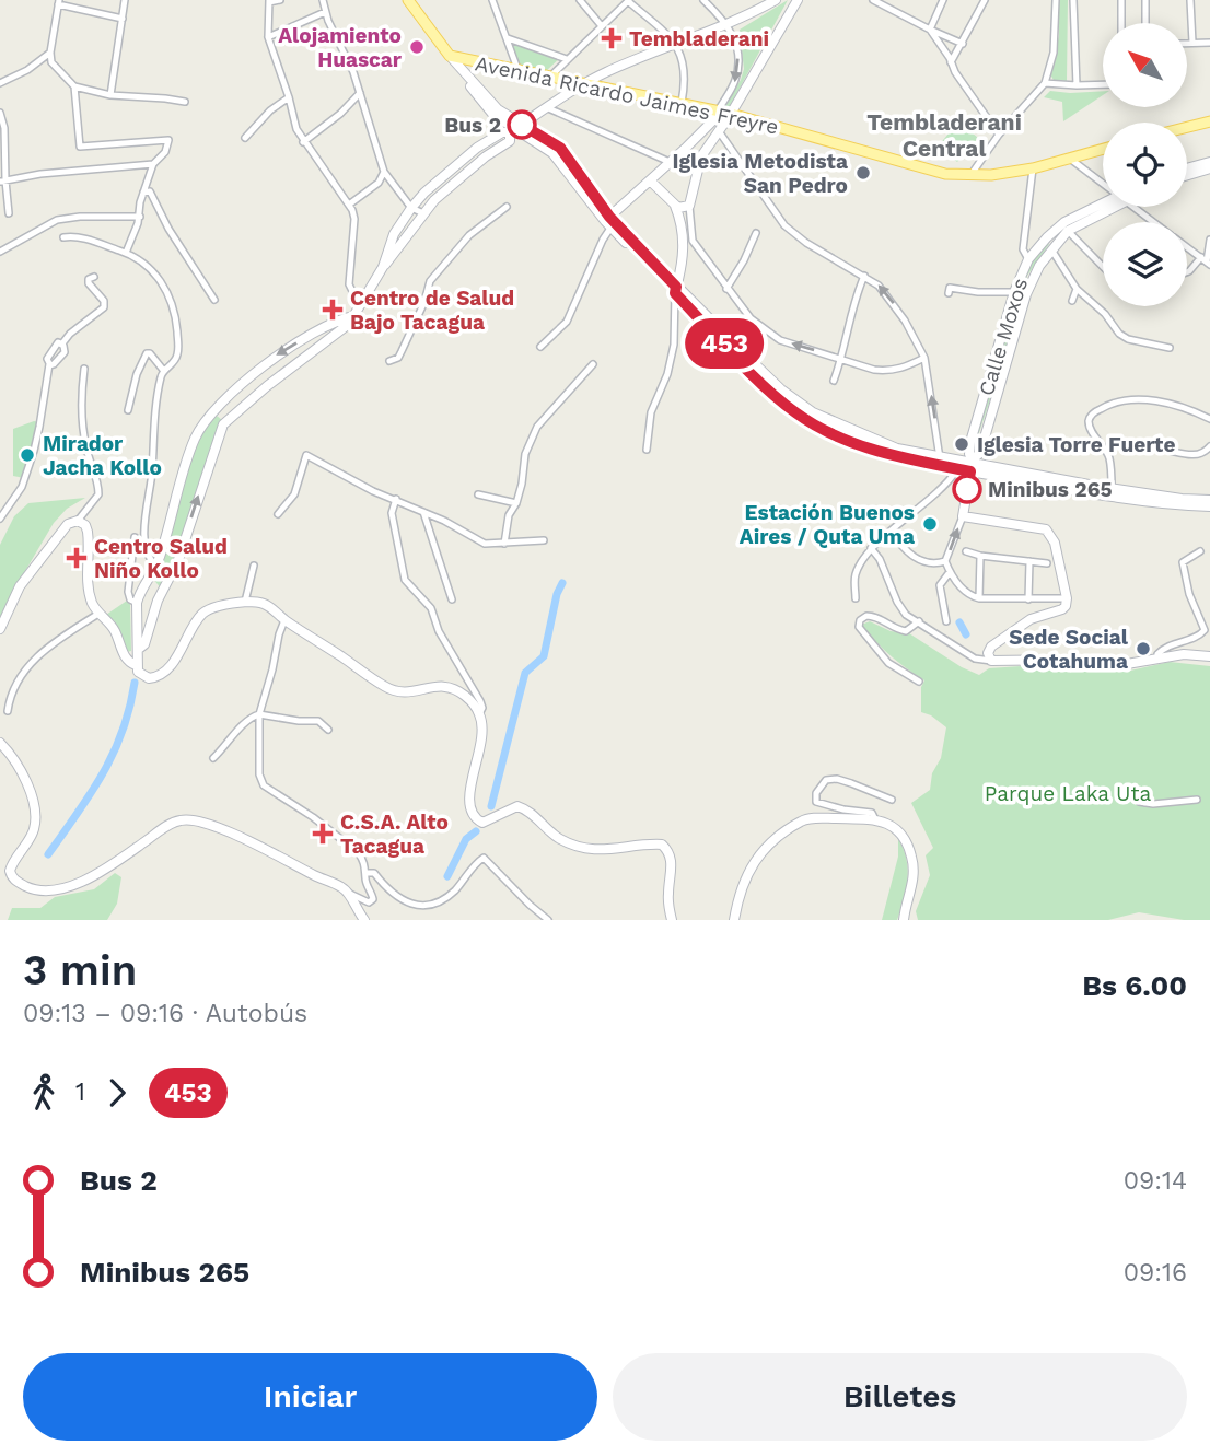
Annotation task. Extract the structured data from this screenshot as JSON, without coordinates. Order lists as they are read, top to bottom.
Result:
{
  "streets": {
    "main road": ["Avenida Ricardo Jaimes Freyre"],
    "street": ["Calle Moxos"]
  },
  "crossings": [
    ["Avenida Ricardo Jaimes Freyre", "Calle Moxos"]
  ],
  "districts": ["Tembladerani Central"],
  "parks": ["Parque Laka Uta"],
  "places": {
    "health": [
      "Tembladerani",
      "Centro de Salud Bajo Tacagua",
      "Centro Salud Niño Kollo",
      "C.S.A. Alto Tacagua"
    ],
    "other": [
      "Alojamiento Huascar",
      "Bus 2",
      "Iglesia Metodista San Pedro",
      "Iglesia Torre Fuerte",
      "Mirador Jacha Kollo",
      "Minibus 265",
      "Estación Buenos Aires / Quta Uma",
      "Sede Social Cotahuma"
    ]
  },
  "lines": ["bus line 453"],
  "north": "top left",
  "page": {
    "on_map": "453",
    "heading": ["3 min", "09:13 – 09:16 · Autobús", "Bs 6.00"],
    "legs": ["1", "453"],
    "list": [
      {
        "name": "Bus 2",
        "value": "09:14"
      },
      {
        "name": "Minibus 265",
        "value": "09:16"
      }
    ],
    "buttons": ["Iniciar", "Billetes"]
  }
}
